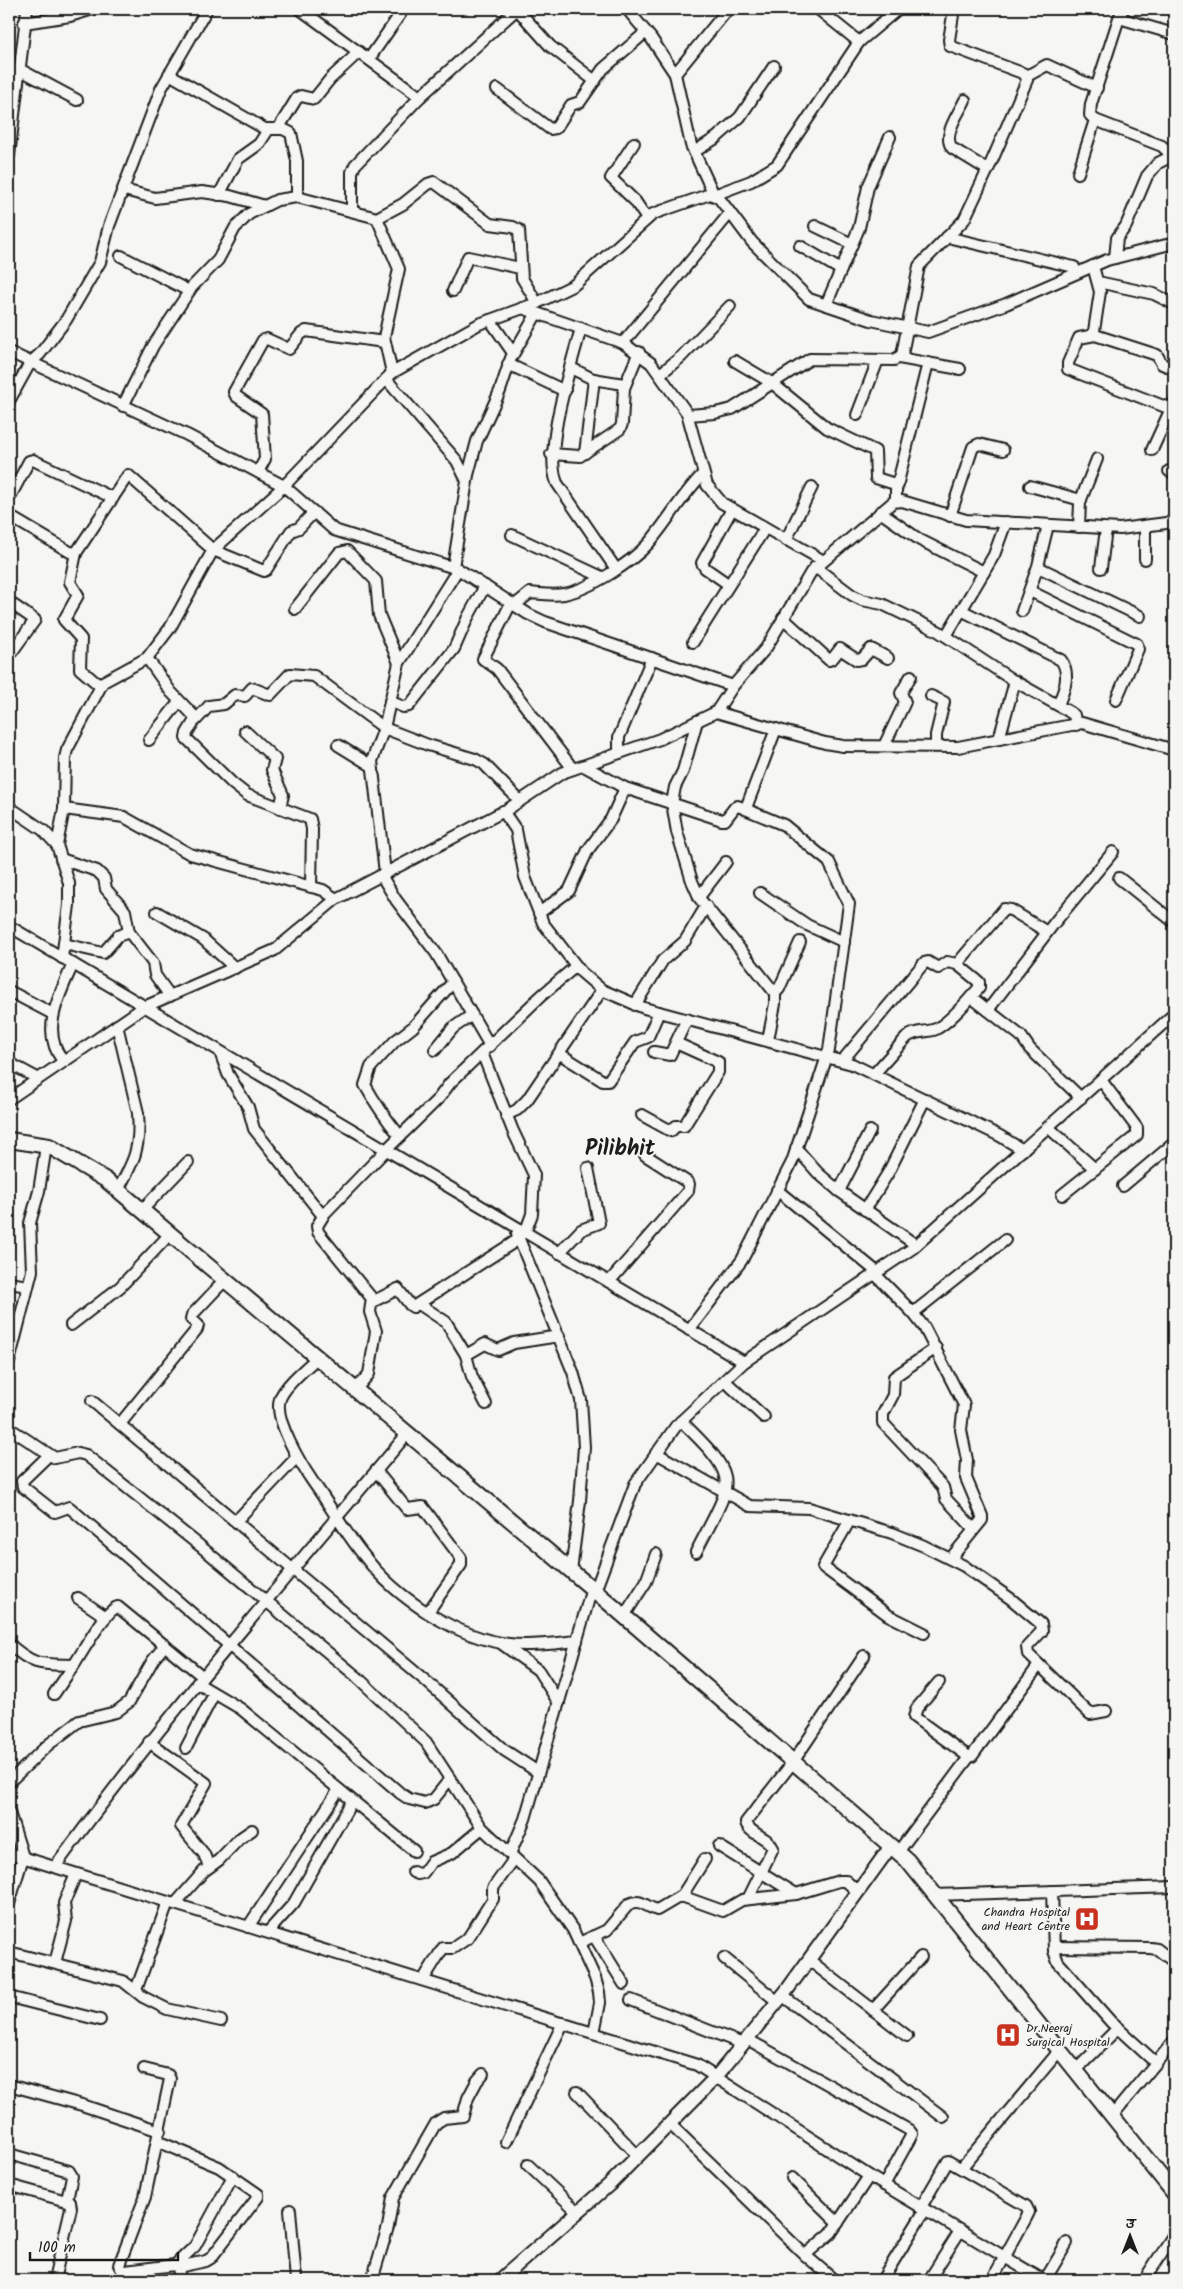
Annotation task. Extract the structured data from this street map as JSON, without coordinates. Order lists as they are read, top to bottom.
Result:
{
  "districts": ["Pilibhit"],
  "places": {
    "hospital": ["Chandra Hospital and Heart Centre", "Dr.Neeraj Surgical Hospital"]
  },
  "scale_bar": "100 m",
  "north": "top"
}
